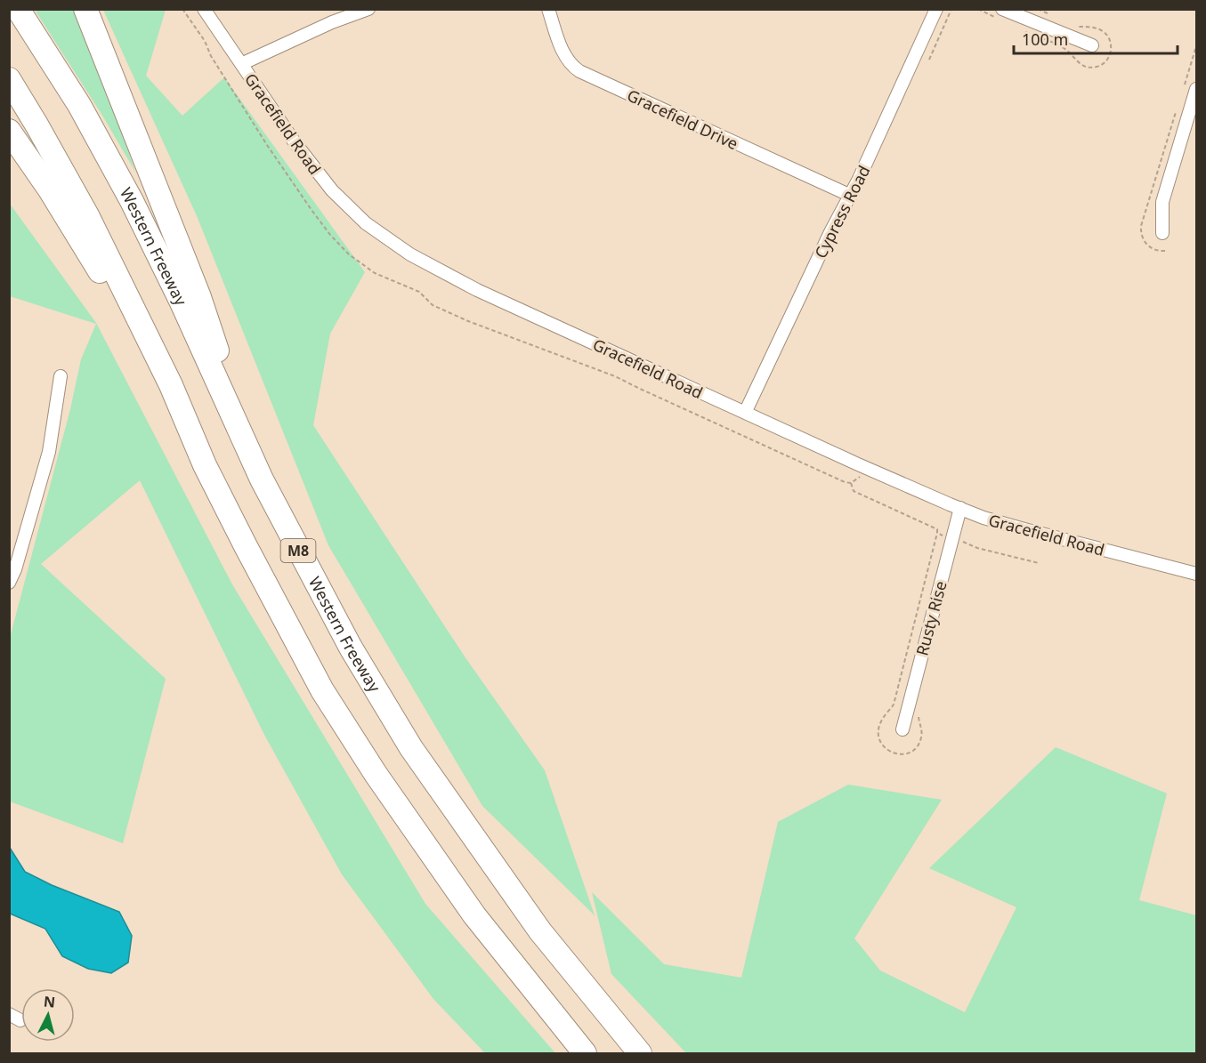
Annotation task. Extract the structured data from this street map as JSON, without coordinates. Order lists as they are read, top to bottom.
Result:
{
  "streets": {
    "highway": ["Western Freeway", "M8"],
    "street": [
      "Gracefield Drive",
      "Gracefield Road",
      "Cypress Road",
      "Rusty Rise"
    ]
  },
  "crossings": [
    ["Gracefield Drive", "Cypress Road"],
    ["Gracefield Road", "Cypress Road"],
    ["Gracefield Road", "Rusty Rise"]
  ],
  "scale_bar": "100 m",
  "north": "top"
}
